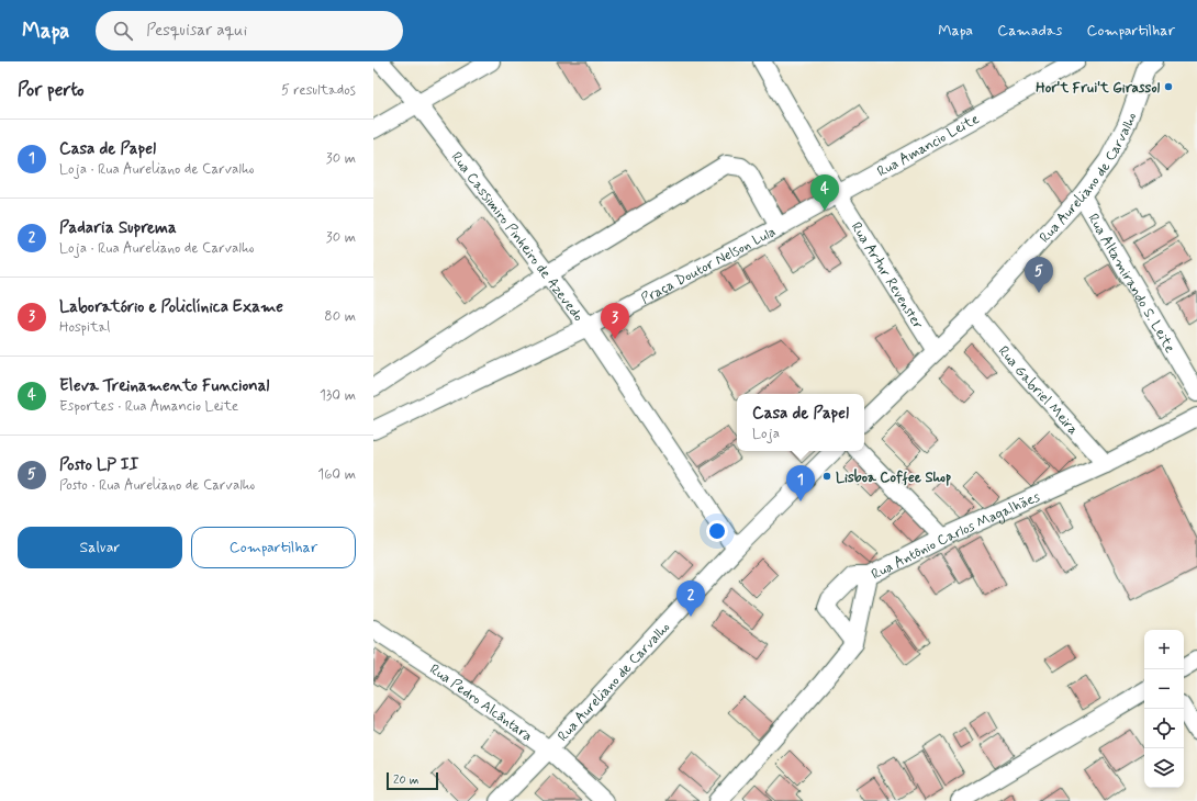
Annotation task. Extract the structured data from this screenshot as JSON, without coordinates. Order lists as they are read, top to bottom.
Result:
{
  "streets": {
    "street": [
      "Rua Amancio Leite",
      "Rua Aureliano de Carvalho",
      "Rua Cassimiro Pinheiro de Azevedo",
      "Praça Doutor Nelson Lula",
      "Rua Artur Revenster",
      "Rua Altamirando S. Leite",
      "Rua Gabriel Meira",
      "Rua Antônio Carlos Magalhães",
      "Rua Pedro Alcântara"
    ]
  },
  "crossings": [
    ["Rua Amancio Leite", "Praça Doutor Nelson Lula"],
    ["Rua Amancio Leite", "Rua Artur Revenster"],
    ["Rua Aureliano de Carvalho", "Rua Cassimiro Pinheiro de Azevedo"],
    ["Rua Aureliano de Carvalho", "Rua Artur Revenster"],
    ["Rua Aureliano de Carvalho", "Rua Altamirando S. Leite"],
    ["Rua Aureliano de Carvalho", "Rua Gabriel Meira"],
    ["Rua Aureliano de Carvalho", "Rua Pedro Alcântara"],
    ["Rua Cassimiro Pinheiro de Azevedo", "Praça Doutor Nelson Lula"],
    ["Rua Gabriel Meira", "Rua Antônio Carlos Magalhães"]
  ],
  "places": ["Hor't Frui't Girassol", "Lisboa Coffee Shop"],
  "scale_bar": "20 m",
  "page": {
    "header": "Mapa",
    "search": "Pesquisar aqui",
    "nav": ["Mapa", "Camadas", "Compartilhar"],
    "heading": ["Por perto", "5 resultados"],
    "list": [
      {
        "mark": "1",
        "name": "Casa de Papel",
        "note": "Loja · Rua Aureliano de Carvalho",
        "value": "30 m"
      },
      {
        "mark": "2",
        "name": "Padaria Suprema",
        "note": "Loja · Rua Aureliano de Carvalho",
        "value": "30 m"
      },
      {
        "mark": "3",
        "name": "Laboratório e Policlínica Exame",
        "note": "Hospital",
        "value": "80 m"
      },
      {
        "mark": "4",
        "name": "Eleva Treinamento Funcional",
        "note": "Esportes · Rua Amancio Leite",
        "value": "130 m"
      },
      {
        "mark": "5",
        "name": "Posto LP II",
        "note": "Posto · Rua Aureliano de Carvalho",
        "value": "160 m"
      }
    ],
    "pins": [
      "4",
      "5",
      "3",
      "1",
      "2"
    ],
    "popup": ["Casa de Papel", "Loja"],
    "buttons": ["Salvar", "Compartilhar"],
    "map_buttons": ["+", "−"],
    "scale": "20 m"
  }
}
